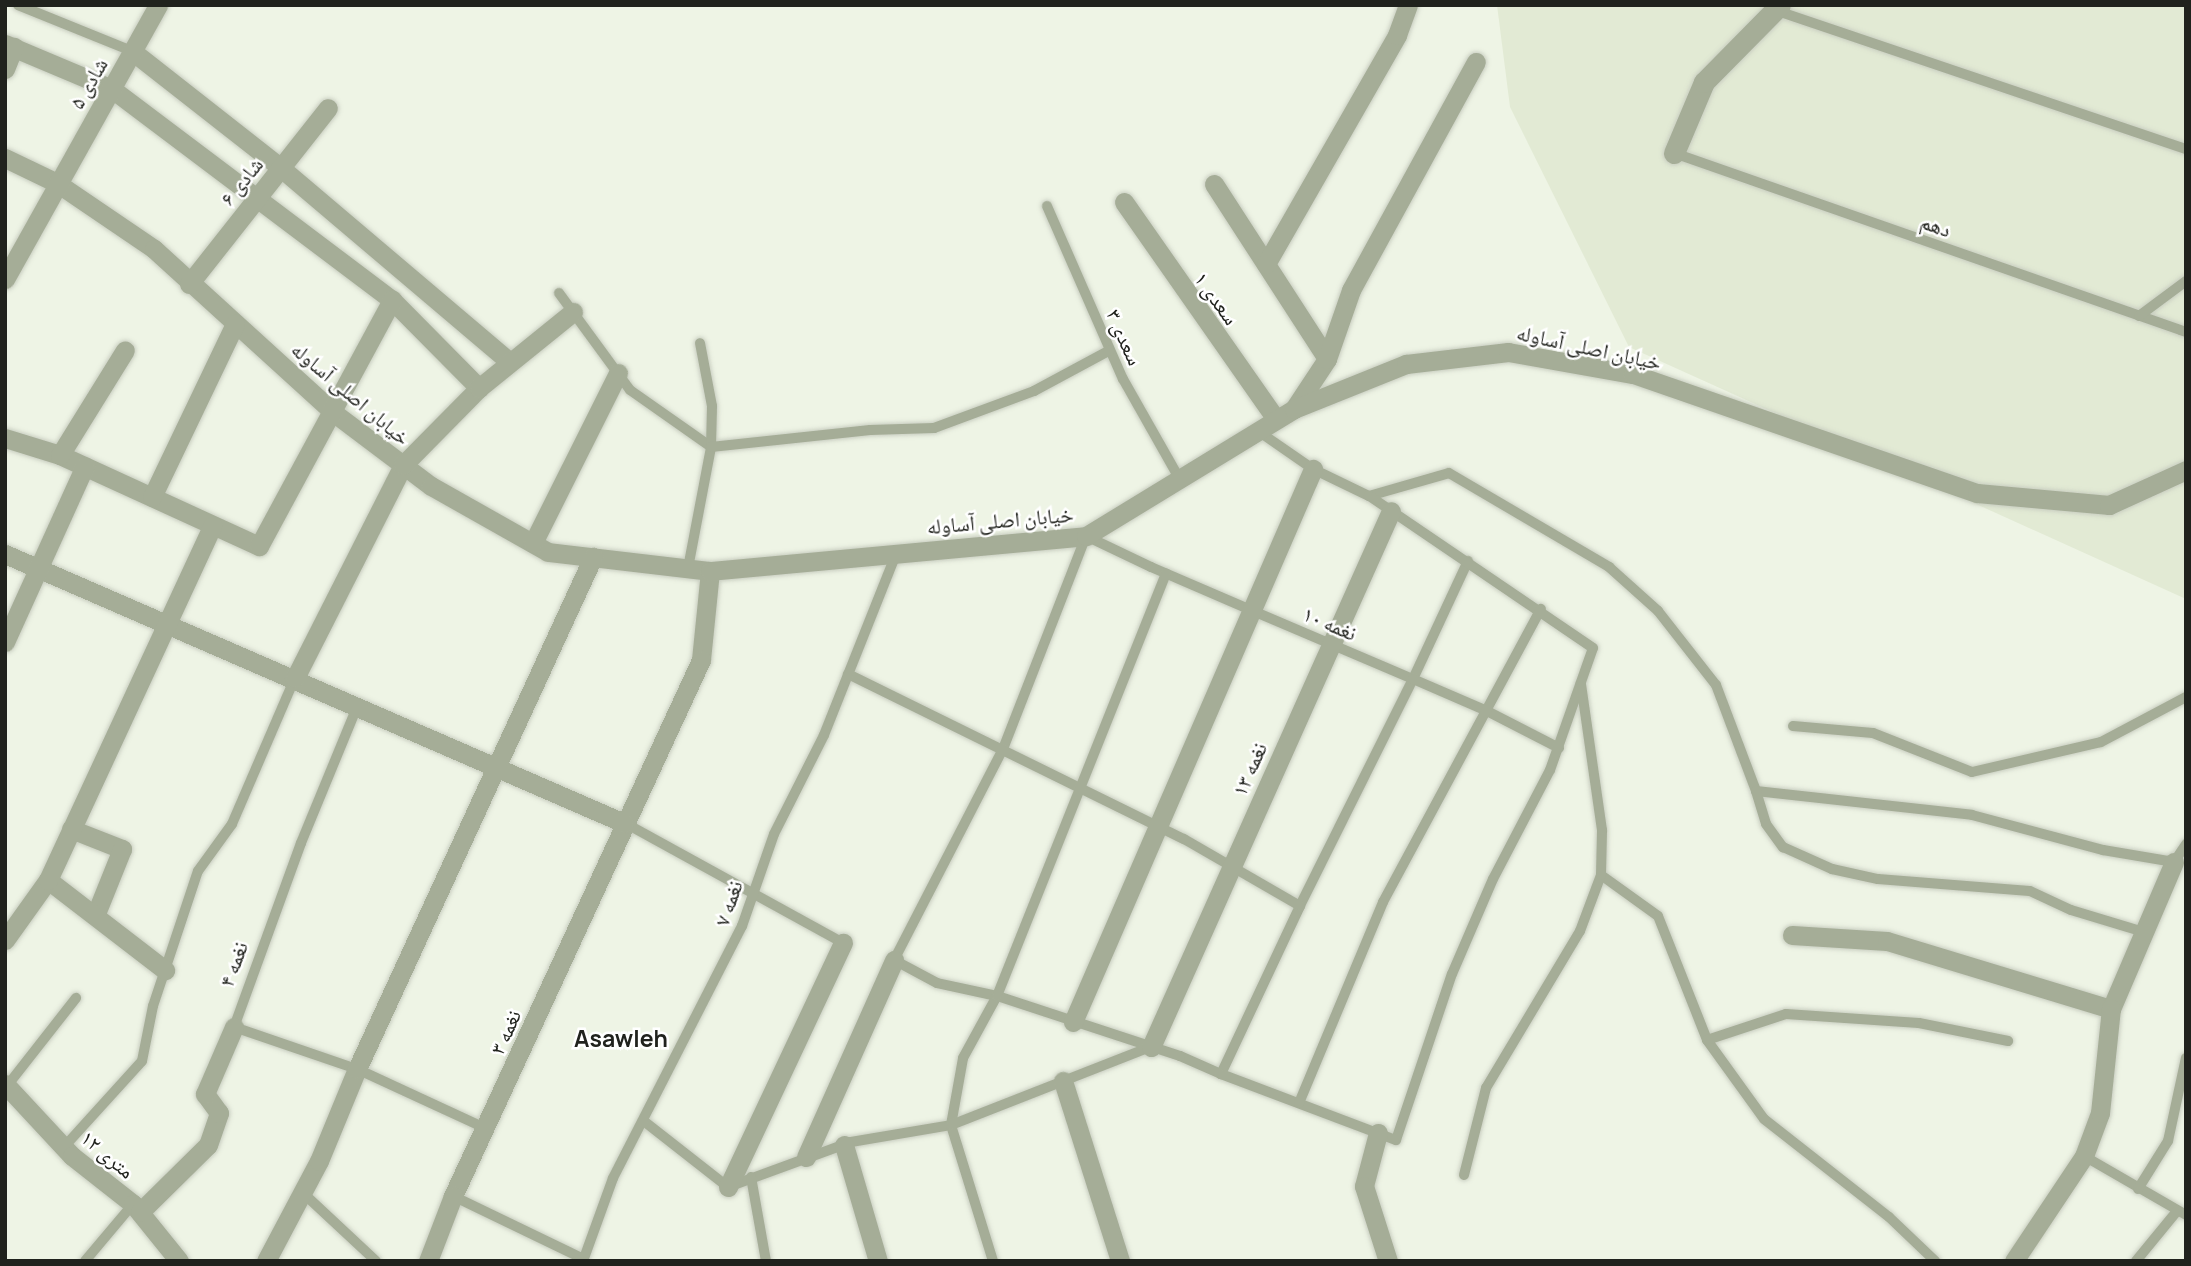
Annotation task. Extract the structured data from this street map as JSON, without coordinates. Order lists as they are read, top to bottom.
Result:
{
  "streets": {
    "street": [
      "شادی ۵",
      "شادی ۶",
      "سعدی ۱",
      "خیابان اصلی آساوله",
      "نغمه ۱۳",
      "نغمه ۴",
      "نغمه ۳",
      "۱۲ متری"
    ],
    "lane": [
      "دهم",
      "سعدی ۳",
      "نغمه ۱۰",
      "نغمه ۷"
    ]
  },
  "crossings": [
    ["شادی ۵", "خیابان اصلی آساوله"],
    ["شادی ۶", "خیابان اصلی آساوله"],
    ["سعدی ۱", "خیابان اصلی آساوله"],
    ["سعدی ۳", "خیابان اصلی آساوله"],
    ["خیابان اصلی آساوله", "نغمه ۱۰"],
    ["خیابان اصلی آساوله", "نغمه ۷"],
    ["نغمه ۱۰", "نغمه ۱۳"],
    ["نغمه ۴", "۱۲ متری"]
  ],
  "districts": ["Asawleh"]
}
